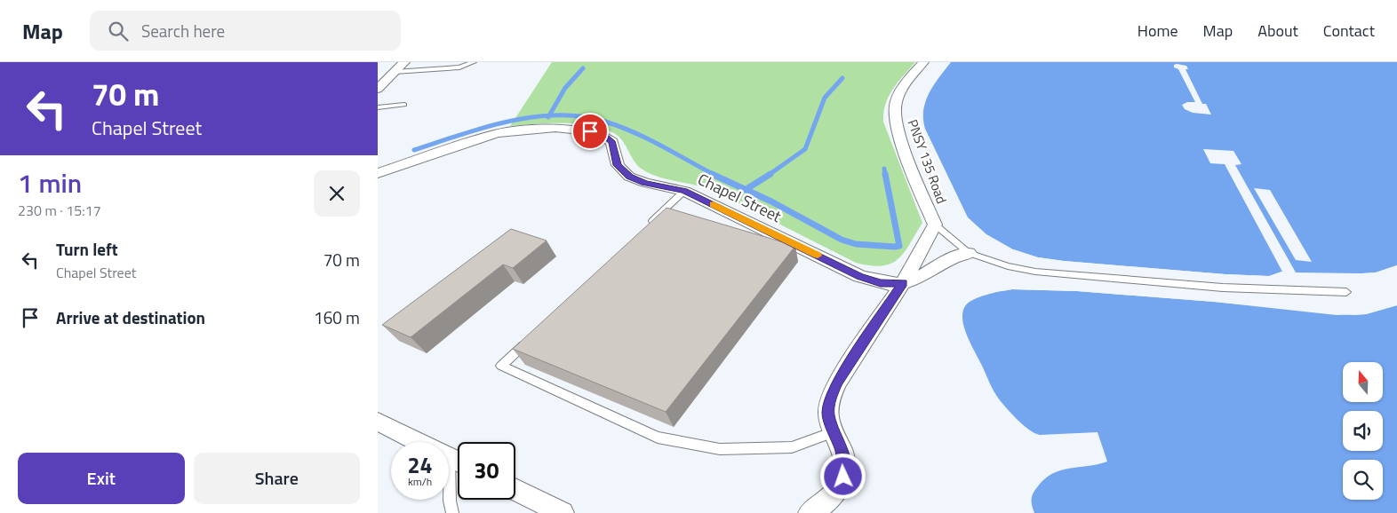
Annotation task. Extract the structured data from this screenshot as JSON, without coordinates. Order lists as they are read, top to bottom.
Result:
{
  "streets": {
    "street": ["PNSY 135 Road", "Chapel Street"]
  },
  "north": "top",
  "page": {
    "header": "Map",
    "search": "Search here",
    "nav": [
      "Home",
      "Map",
      "About",
      "Contact"
    ],
    "turn": ["70 m", "Chapel Street"],
    "heading": ["1 min", "230 m · 15:17"],
    "list": [
      {
        "name": "Turn left",
        "note": "Chapel Street",
        "value": "70 m"
      },
      {
        "name": "Arrive at destination",
        "value": "160 m"
      }
    ],
    "speed": "24 km/h",
    "limit": "30",
    "buttons": ["Exit", "Share"]
  }
}
